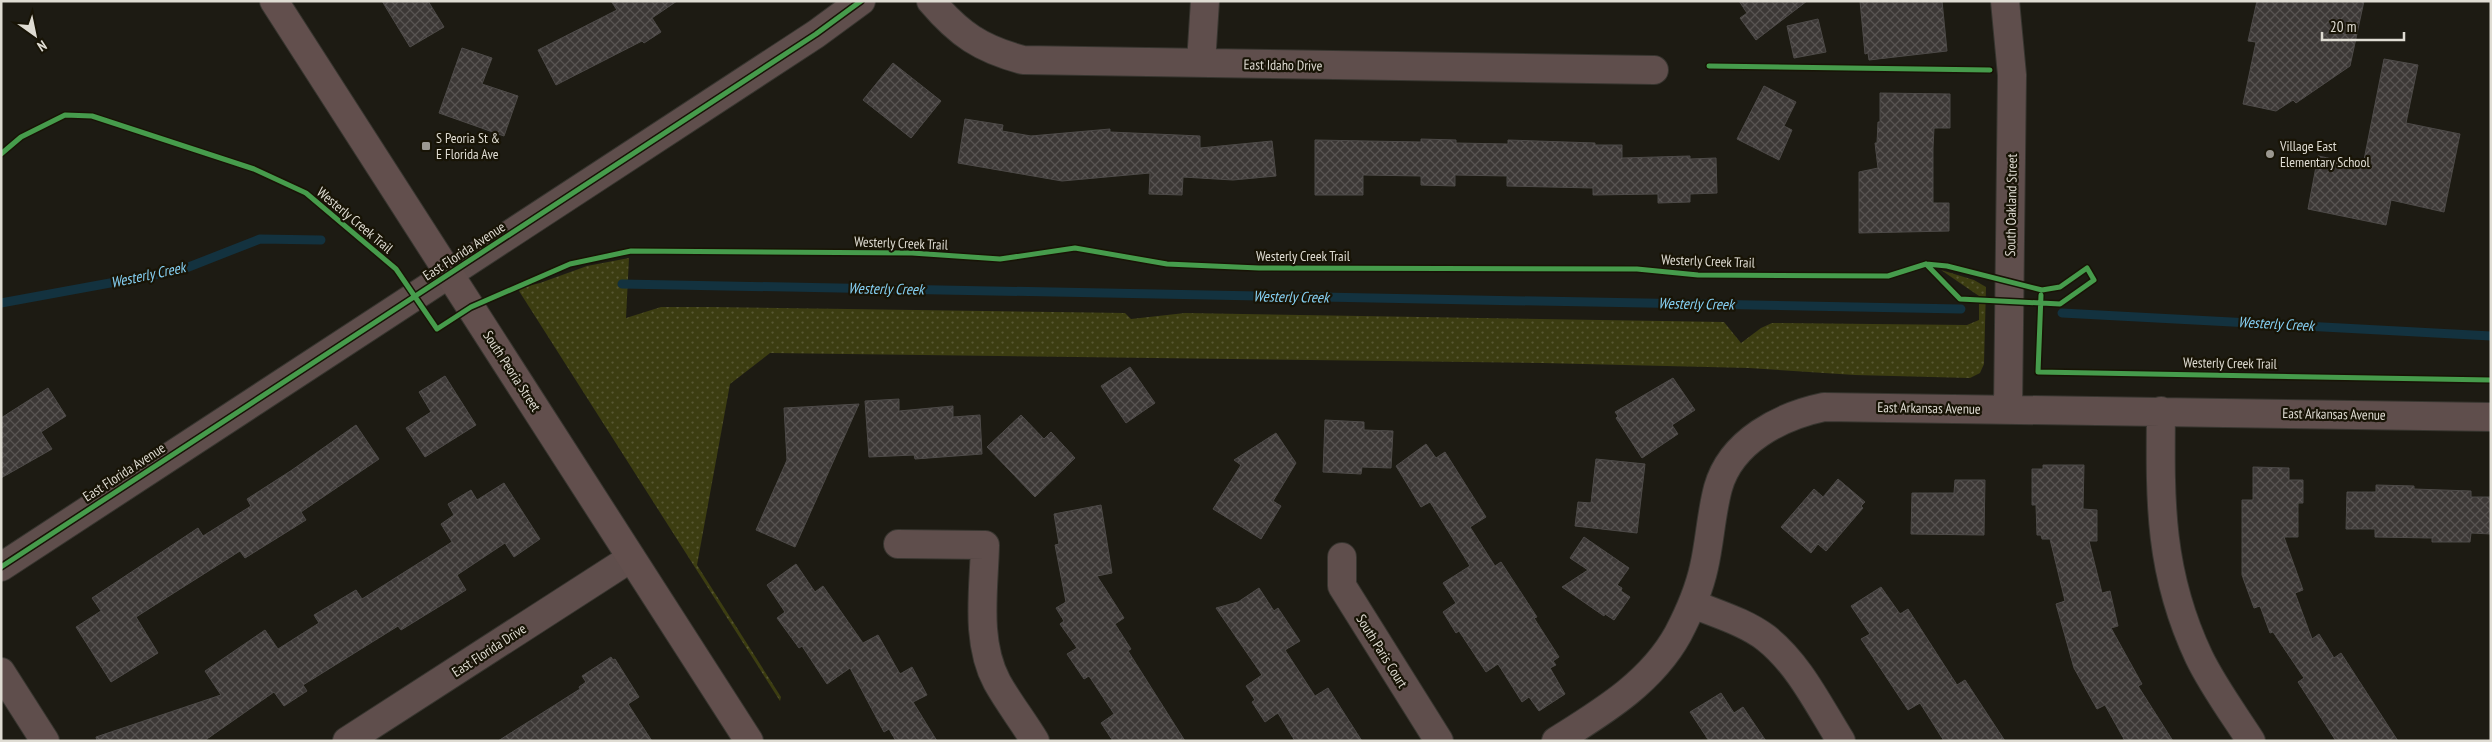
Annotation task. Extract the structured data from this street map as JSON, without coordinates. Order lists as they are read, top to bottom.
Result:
{
  "streets": {
    "main road": ["South Peoria Street"],
    "street": [
      "East Idaho Drive",
      "South Oakland Street",
      "East Florida Avenue",
      "East Arkansas Avenue",
      "East Florida Drive",
      "South Paris Court"
    ],
    "cycle path": ["Westerly Creek Trail"]
  },
  "crossings": [
    ["South Oakland Street", "East Arkansas Avenue"],
    ["East Florida Avenue", "South Peoria Street"],
    ["South Peoria Street", "East Florida Drive"]
  ],
  "water": ["Westerly Creek"],
  "places": {
    "transit": ["S Peoria St & E Florida Ave"],
    "other": ["Village East Elementary School"]
  },
  "scale_bar": "20 m",
  "north": "bottom right"
}
